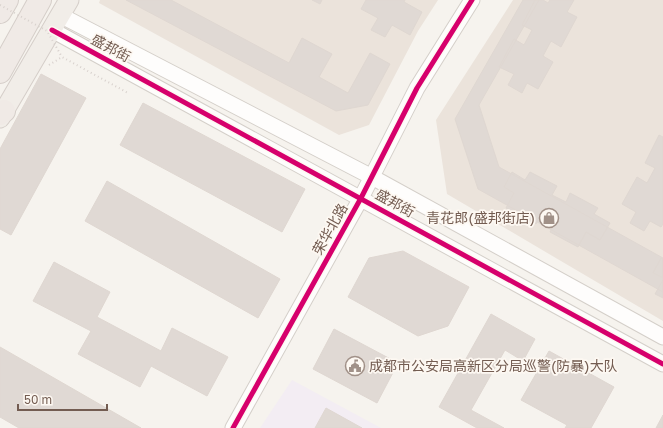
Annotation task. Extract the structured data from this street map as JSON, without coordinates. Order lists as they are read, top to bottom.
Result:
{
  "streets": {
    "street": ["盛邦街", "荣华北路"]
  },
  "crossings": [
    ["盛邦街", "荣华北路"]
  ],
  "places": {
    "shop": ["青花郎(盛邦街店)"],
    "public building": ["成都市公安局高新区分局巡警(防暴)大队"]
  },
  "scale_bar": "50 m"
}
